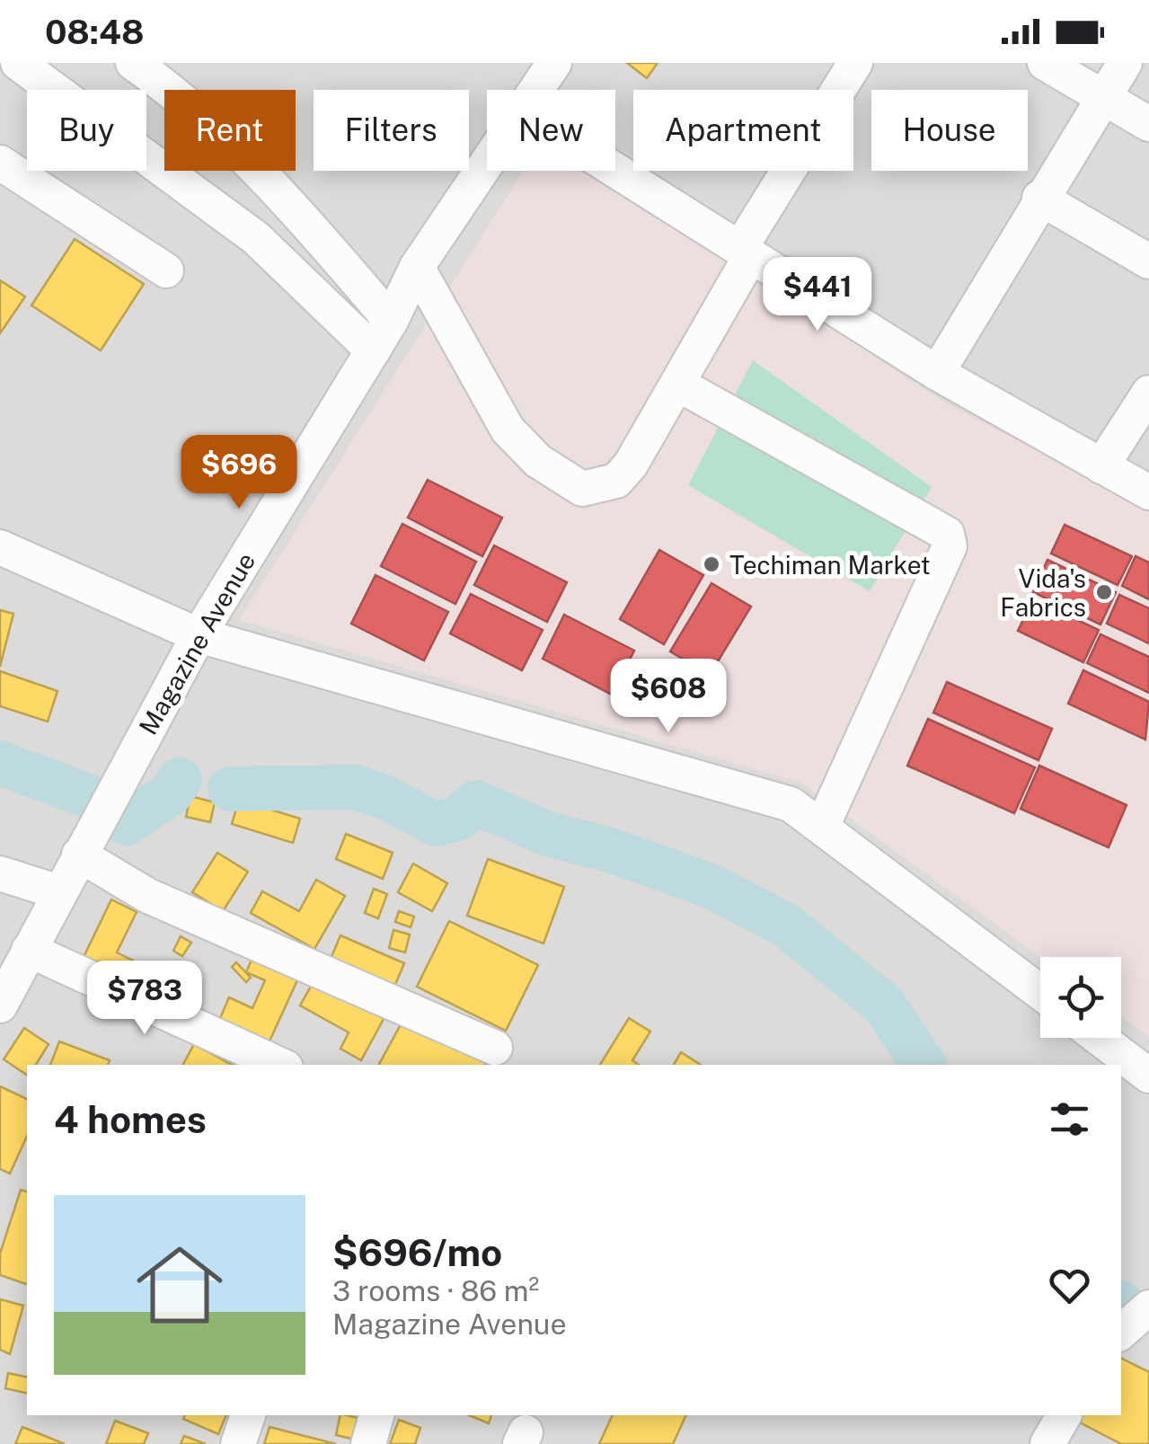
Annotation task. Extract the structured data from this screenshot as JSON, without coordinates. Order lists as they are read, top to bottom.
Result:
{
  "streets": {
    "street": ["Magazine Avenue"]
  },
  "places": ["Techiman Market", "Vida's Fabrics"],
  "page": {
    "status": "08:48",
    "chip": [
      "Buy",
      "Rent",
      "Filters",
      "New",
      "Apartment",
      "House"
    ],
    "price": [
      "$441",
      "$696",
      "$608",
      "$783"
    ],
    "heading": "4 homes",
    "list": [
      {
        "name": "$696/mo",
        "note": "3 rooms · 86 m² · Magazine Avenue"
      }
    ]
  }
}
